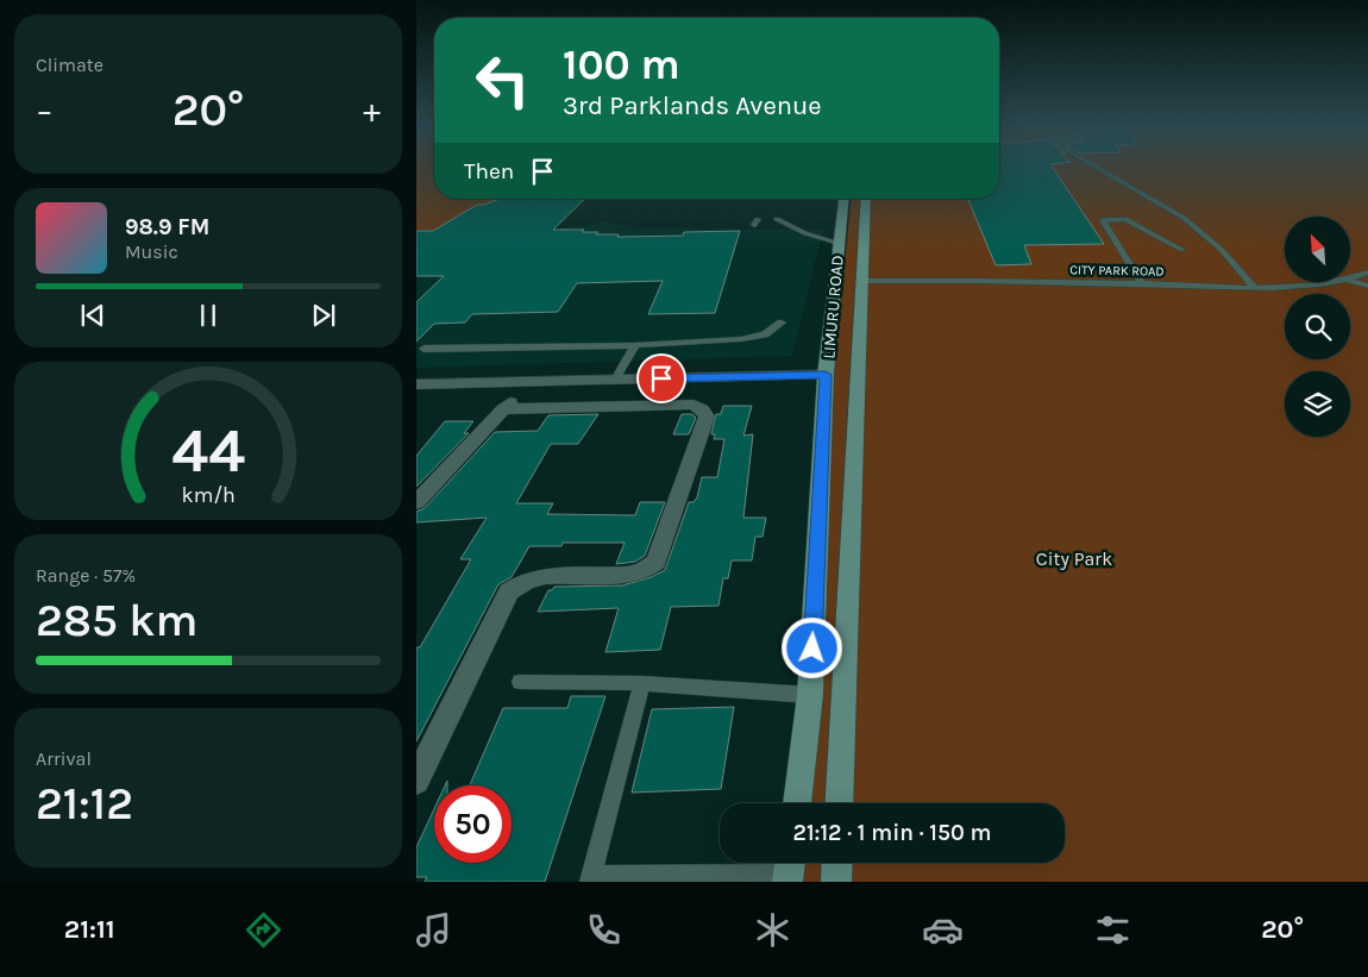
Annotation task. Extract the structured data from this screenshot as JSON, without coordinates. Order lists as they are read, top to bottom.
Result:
{
  "streets": {
    "main road": ["LIMURU ROAD"],
    "lane": ["CITY PARK ROAD"]
  },
  "crossings": [
    ["CITY PARK ROAD", "LIMURU ROAD"]
  ],
  "parks": ["City Park"],
  "north": "top left",
  "page": {
    "tile": [
      "Climate",
      ["Range · 57%", "285 km"],
      ["Arrival", "21:12"]
    ],
    "turn": ["100 m", "3rd Parklands Avenue"],
    "heat": ["−", "20°", "+"],
    "then": "Then",
    "song": ["98.9 FM", "Music"],
    "limit": "50",
    "trip": "21:12 · 1 min · 150 m",
    "tabs": ["21:11", "20°"],
    "gauge": ["44", "km/h"]
  }
}
